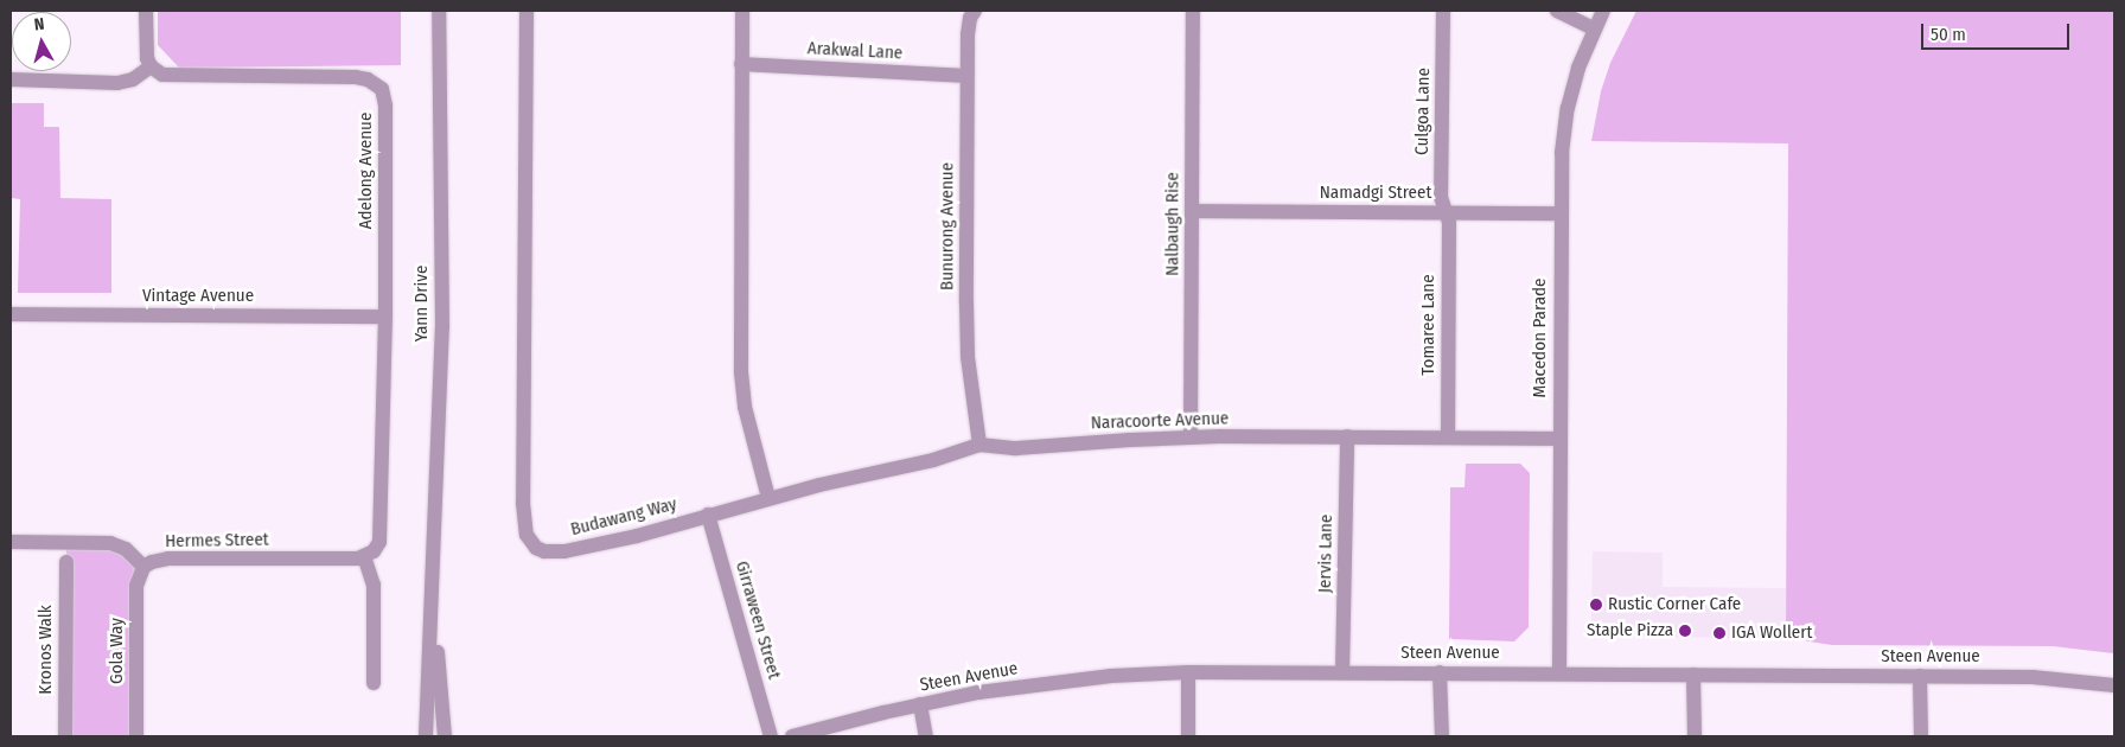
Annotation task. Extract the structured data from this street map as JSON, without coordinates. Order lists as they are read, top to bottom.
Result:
{
  "streets": {
    "street": [
      "Arakwal Lane",
      "Culgoa Lane",
      "Adelong Avenue",
      "Namadgi Street",
      "Nalbaugh Rise",
      "Bunurong Avenue",
      "Vintage Avenue",
      "Yann Drive",
      "Tomaree Lane",
      "Macedon Parade",
      "Naracoorte Avenue",
      "Budawang Way",
      "Hermes Street",
      "Jervis Lane",
      "Girraween Street",
      "Kronos Walk",
      "Gola Way",
      "Steen Avenue"
    ]
  },
  "crossings": [
    ["Arakwal Lane", "Bunurong Avenue"],
    ["Culgoa Lane", "Namadgi Street"],
    ["Culgoa Lane", "Tomaree Lane"],
    ["Adelong Avenue", "Vintage Avenue"],
    ["Adelong Avenue", "Hermes Street"],
    ["Namadgi Street", "Nalbaugh Rise"],
    ["Namadgi Street", "Tomaree Lane"],
    ["Namadgi Street", "Macedon Parade"],
    ["Nalbaugh Rise", "Naracoorte Avenue"],
    ["Bunurong Avenue", "Naracoorte Avenue"],
    ["Tomaree Lane", "Naracoorte Avenue"],
    ["Macedon Parade", "Naracoorte Avenue"],
    ["Macedon Parade", "Steen Avenue"],
    ["Naracoorte Avenue", "Budawang Way"],
    ["Naracoorte Avenue", "Jervis Lane"],
    ["Budawang Way", "Girraween Street"],
    ["Hermes Street", "Gola Way"],
    ["Jervis Lane", "Steen Avenue"]
  ],
  "places": ["Rustic Corner Cafe", "Staple Pizza", "IGA Wollert"],
  "scale_bar": "50 m",
  "north": "top"
}
